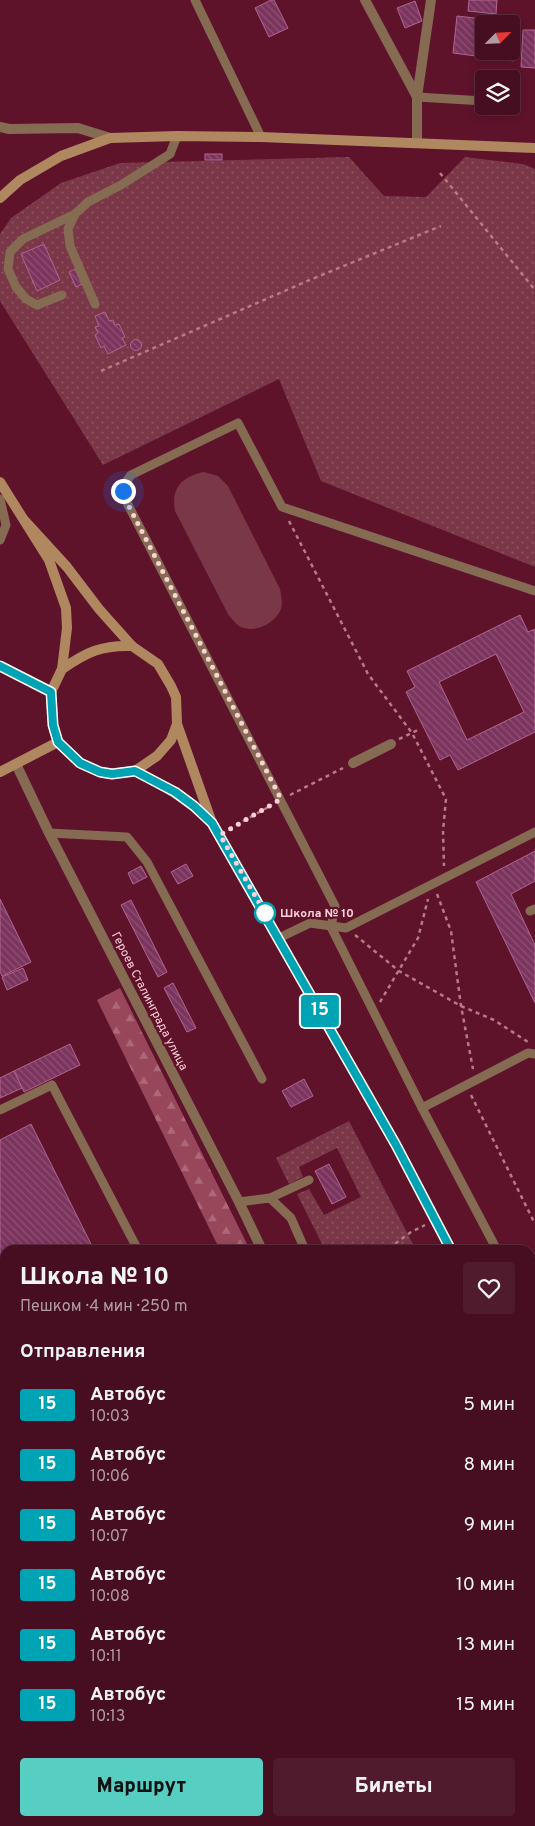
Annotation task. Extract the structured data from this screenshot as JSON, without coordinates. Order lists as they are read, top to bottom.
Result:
{
  "streets": {
    "street": ["Героев Сталинграда улица"]
  },
  "places": ["Школа № 10"],
  "lines": ["bus line 15"],
  "north": "top right",
  "page": {
    "on_map": "15",
    "heading": [
      ["Школа № 10", "Пешком · 4 мин · 250 m"],
      "Отправления"
    ],
    "list": [
      {
        "mark": "15",
        "name": "Автобус",
        "note": "10:03",
        "value": "5 мин"
      },
      {
        "mark": "15",
        "name": "Автобус",
        "note": "10:06",
        "value": "8 мин"
      },
      {
        "mark": "15",
        "name": "Автобус",
        "note": "10:07",
        "value": "9 мин"
      },
      {
        "mark": "15",
        "name": "Автобус",
        "note": "10:08",
        "value": "10 мин"
      },
      {
        "mark": "15",
        "name": "Автобус",
        "note": "10:11",
        "value": "13 мин"
      },
      {
        "mark": "15",
        "name": "Автобус",
        "note": "10:13",
        "value": "15 мин"
      }
    ],
    "buttons": ["Маршрут", "Билеты"]
  }
}
